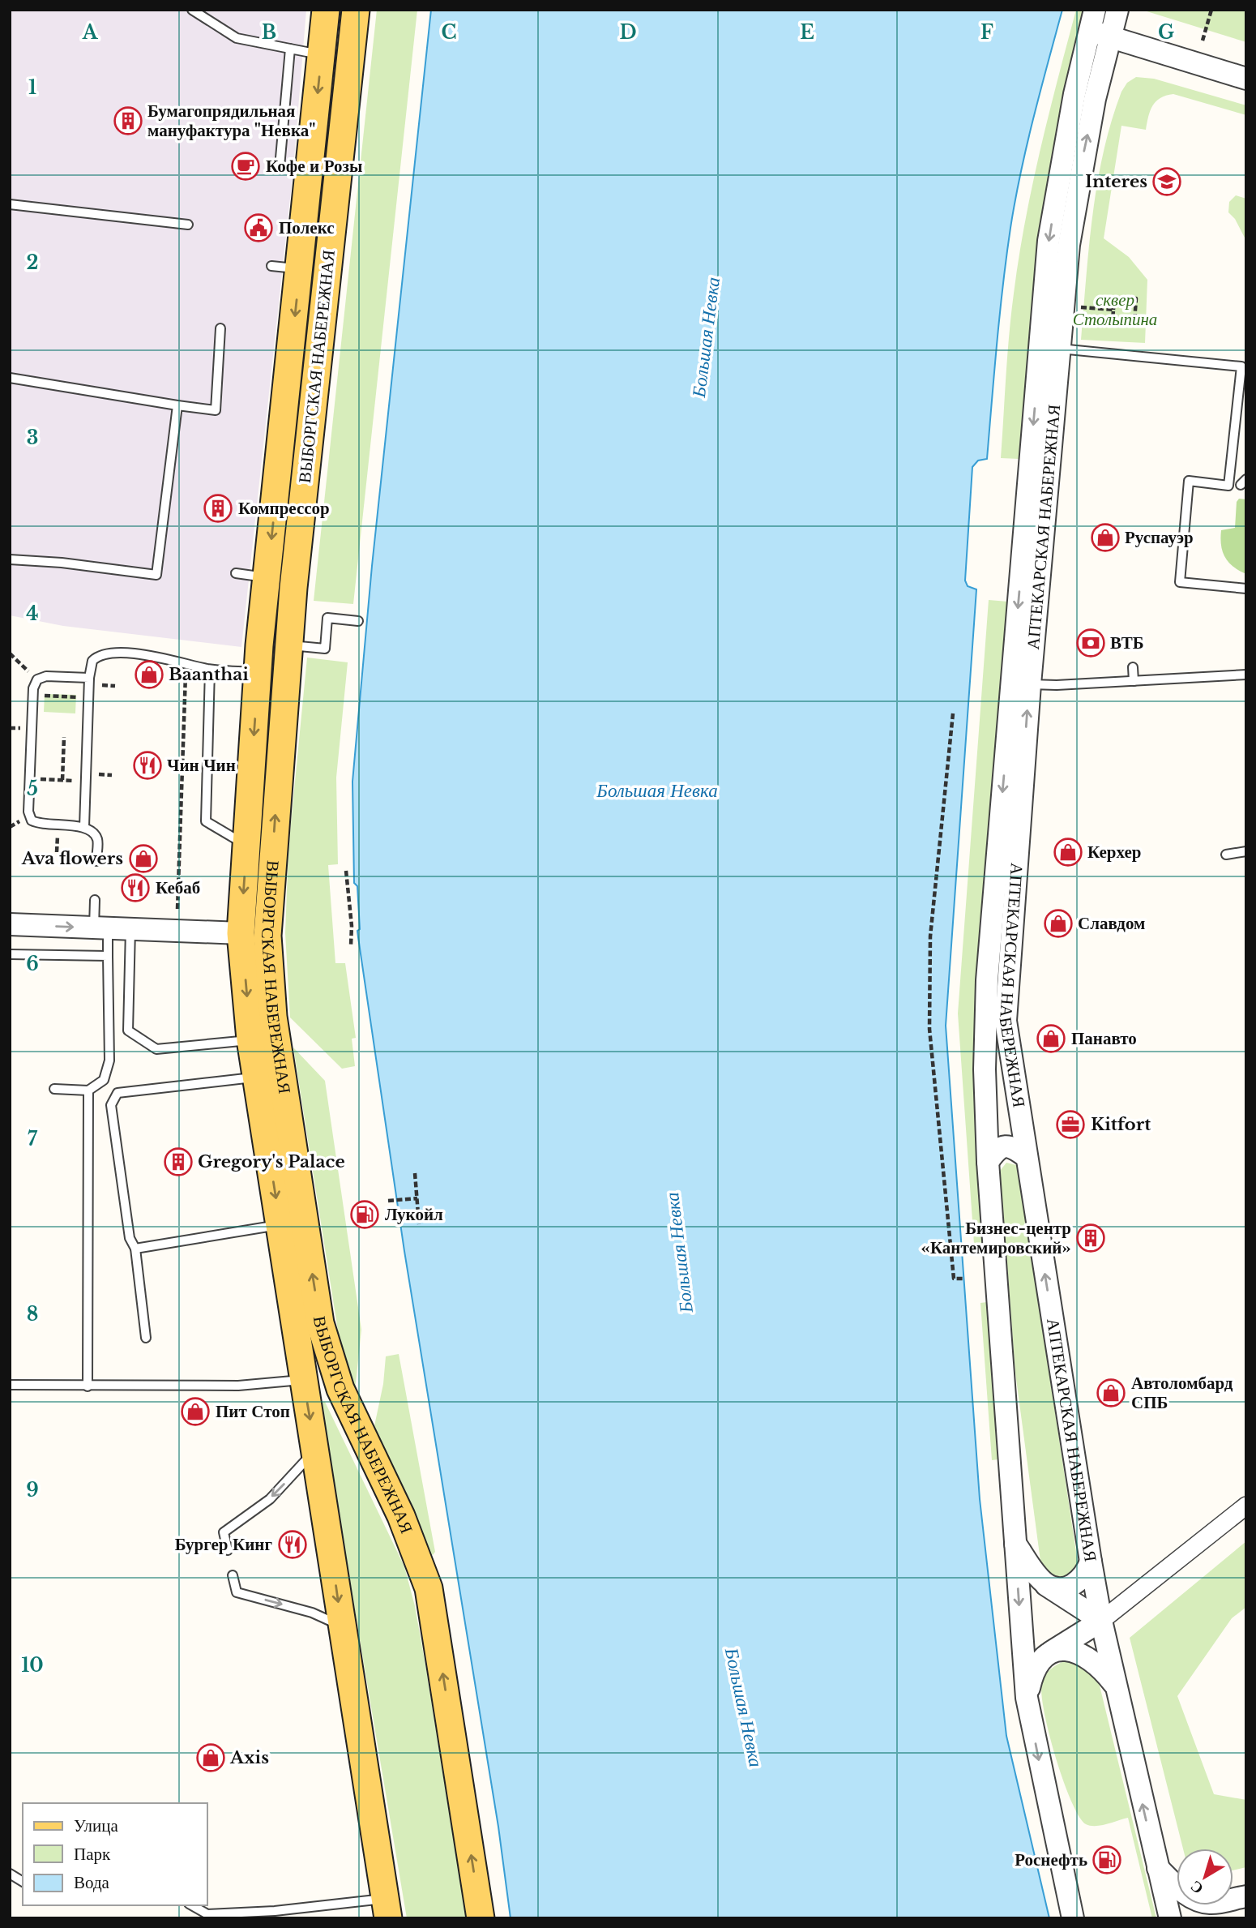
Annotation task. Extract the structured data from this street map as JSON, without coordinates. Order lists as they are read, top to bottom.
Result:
{
  "streets": {
    "main road": ["ВЫБОРГСКАЯ НАБЕРЕЖНАЯ"],
    "street": ["АПТЕКАРСКАЯ НАБЕРЕЖНАЯ"]
  },
  "water": ["Большая Невка"],
  "parks": ["сквер Столыпина"],
  "places": {
    "building": [
      "Бумагопрядильная мануфактура \"Невка\"",
      "Компрессор",
      "Gregory's Palace",
      "Бизнес-центр «Кантемировский»"
    ],
    "cafe": ["Кофе и Розы"],
    "school or university": ["Interes"],
    "public building": ["Полекс"],
    "shop": [
      "Руспауэр",
      "Baanthai",
      "Керхер",
      "Ava flowers",
      "Славдом",
      "Панавто",
      "Автоломбард СПБ",
      "Пит Стоп",
      "Axis"
    ],
    "bank": ["ВТБ"],
    "restaurant": ["Чин Чин", "Кебаб", "Бургер Кинг"],
    "office": ["Kitfort"],
    "fuel station": ["Лукойл", "Роснефть"]
  },
  "legend": ["Улица", "Парк", "Вода"],
  "north": "bottom left",
  "grid": {
    "columns": [
      "A",
      "B",
      "C",
      "D",
      "E",
      "F",
      "G"
    ],
    "rows": [
      "1",
      "2",
      "3",
      "4",
      "5",
      "6",
      "7",
      "8",
      "9",
      "10"
    ]
  }
}
